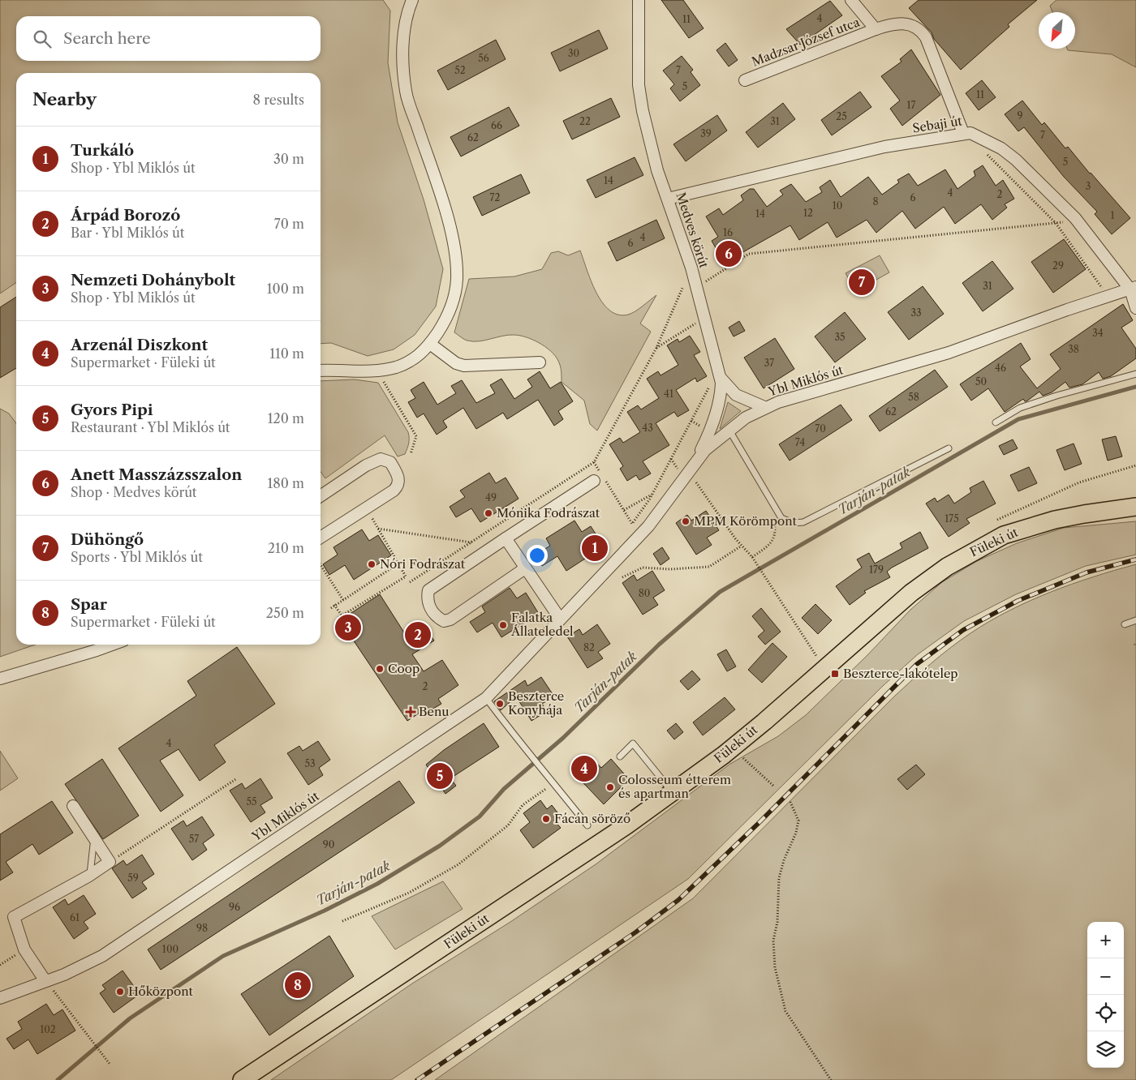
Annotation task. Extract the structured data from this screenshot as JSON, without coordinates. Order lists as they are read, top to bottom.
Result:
{
  "streets": {
    "main road": ["Füleki út"],
    "street": [
      "Madzsar József utca",
      "Sebaji út",
      "Medves körút",
      "Ybl Miklós út"
    ]
  },
  "crossings": [
    ["Madzsar József utca", "Sebaji út"],
    ["Sebaji út", "Medves körút"],
    ["Sebaji út", "Ybl Miklós út"],
    ["Medves körút", "Ybl Miklós út"]
  ],
  "water": ["Tarján-patak"],
  "places": {
    "other": [
      "Mónika Fodrászat",
      "MPM Körömpont",
      "Nóri Fodrászat",
      "Falatka Állateledel",
      "Coop",
      "Beszterce Konyhája",
      "Colosseum étterem és apartman",
      "Fácán söröző",
      "Hőközpont"
    ],
    "transit": ["Beszterce-lakótelep"],
    "health": ["Benu"]
  },
  "house_numbers": [
    "4",
    "11",
    "30",
    "56",
    "52",
    "7",
    "5",
    "11",
    "17",
    "9",
    "25",
    "22",
    "31",
    "66",
    "39",
    "7",
    "62",
    "5",
    "14",
    "3",
    "4",
    "2",
    "72",
    "6",
    "8",
    "10",
    "12",
    "14",
    "1",
    "16",
    "4",
    "6",
    "29",
    "31",
    "33",
    "34",
    "35",
    "38",
    "37",
    "46",
    "50",
    "41",
    "58",
    "62",
    "43",
    "70",
    "74",
    "49",
    "175",
    "179",
    "80",
    "82",
    "2",
    "4",
    "53",
    "55",
    "57",
    "90",
    "59",
    "96",
    "61",
    "98",
    "100",
    "102"
  ],
  "north": "bottom left",
  "page": {
    "search": "Search here",
    "heading": ["Nearby", "8 results"],
    "list": [
      {
        "mark": "1",
        "name": "Turkáló",
        "note": "Shop · Ybl Miklós út",
        "value": "30 m"
      },
      {
        "mark": "2",
        "name": "Árpád Borozó",
        "note": "Bar · Ybl Miklós út",
        "value": "70 m"
      },
      {
        "mark": "3",
        "name": "Nemzeti Dohánybolt",
        "note": "Shop · Ybl Miklós út",
        "value": "100 m"
      },
      {
        "mark": "4",
        "name": "Arzenál Diszkont",
        "note": "Supermarket · Füleki út",
        "value": "110 m"
      },
      {
        "mark": "5",
        "name": "Gyors Pipi",
        "note": "Restaurant · Ybl Miklós út",
        "value": "120 m"
      },
      {
        "mark": "6",
        "name": "Anett Masszázsszalon",
        "note": "Shop · Medves körút",
        "value": "180 m"
      },
      {
        "mark": "7",
        "name": "Dühöngő",
        "note": "Sports · Ybl Miklós út",
        "value": "210 m"
      },
      {
        "mark": "8",
        "name": "Spar",
        "note": "Supermarket · Füleki út",
        "value": "250 m"
      }
    ],
    "pins": [
      "6",
      "7",
      "1",
      "3",
      "2",
      "4",
      "5",
      "8"
    ],
    "map_buttons": ["+", "−"]
  }
}
